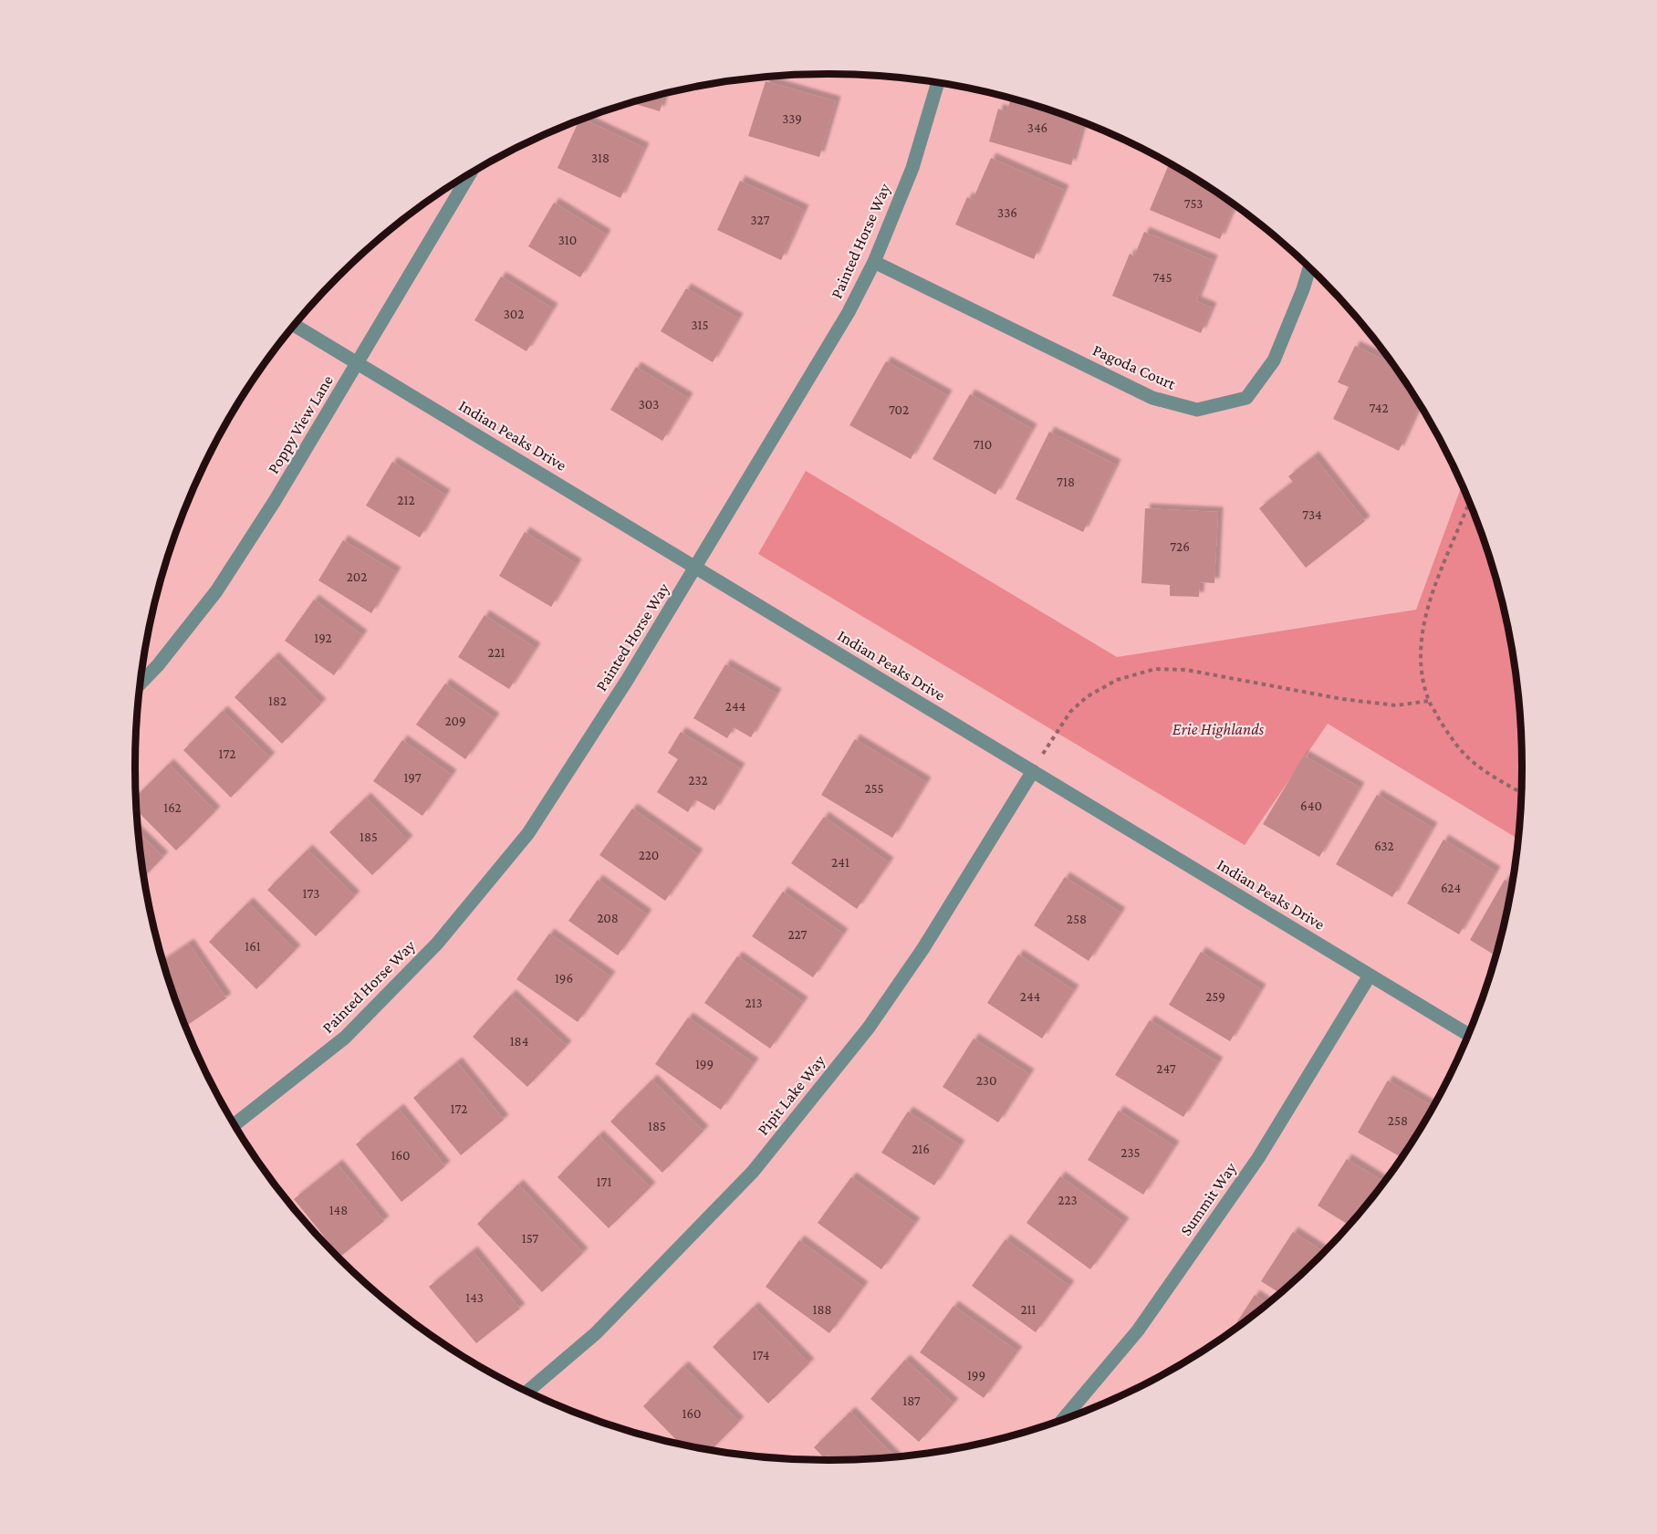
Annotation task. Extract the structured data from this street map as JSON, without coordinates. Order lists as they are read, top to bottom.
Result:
{
  "streets": {
    "street": [
      "Painted Horse Way",
      "Pagoda Court",
      "Poppy View Lane",
      "Indian Peaks Drive",
      "Pipit Lake Way",
      "Summit Way"
    ]
  },
  "crossings": [
    ["Painted Horse Way", "Pagoda Court"],
    ["Painted Horse Way", "Indian Peaks Drive"],
    ["Poppy View Lane", "Indian Peaks Drive"],
    ["Indian Peaks Drive", "Pipit Lake Way"],
    ["Indian Peaks Drive", "Summit Way"]
  ],
  "parks": ["Erie Highlands"],
  "house_numbers": [
    "339",
    "346",
    "318",
    "753",
    "336",
    "327",
    "310",
    "745",
    "302",
    "315",
    "303",
    "742",
    "702",
    "710",
    "718",
    "212",
    "734",
    "726",
    "202",
    "192",
    "221",
    "182",
    "244",
    "209",
    "172",
    "197",
    "232",
    "255",
    "640",
    "162",
    "185",
    "632",
    "220",
    "241",
    "624",
    "173",
    "208",
    "258",
    "227",
    "161",
    "196",
    "244",
    "259",
    "213",
    "184",
    "199",
    "247",
    "230",
    "172",
    "258",
    "185",
    "216",
    "235",
    "160",
    "171",
    "223",
    "148",
    "157",
    "143",
    "188",
    "211",
    "174",
    "199",
    "187",
    "160"
  ]
}
